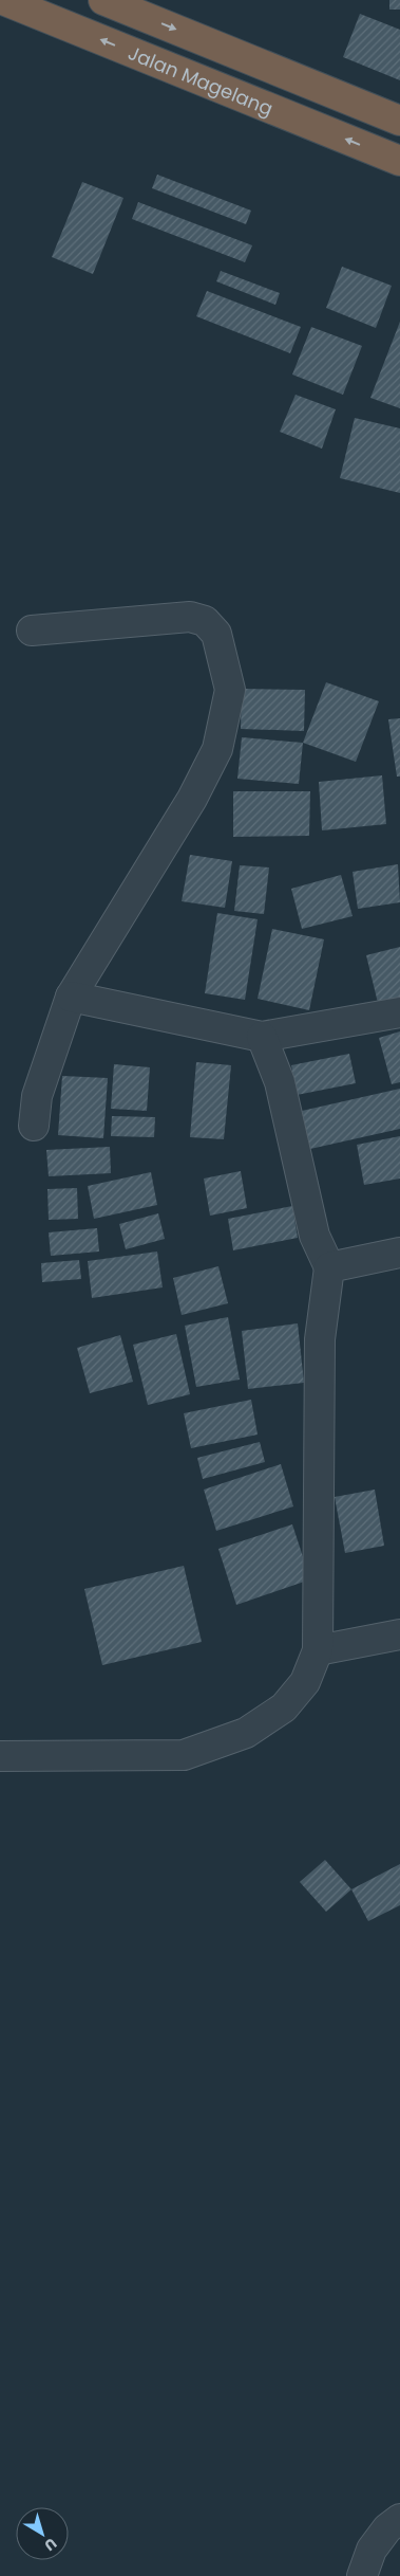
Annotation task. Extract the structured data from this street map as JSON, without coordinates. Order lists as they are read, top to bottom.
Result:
{
  "streets": {
    "highway": ["Jalan Magelang"]
  },
  "north": "bottom right"
}
